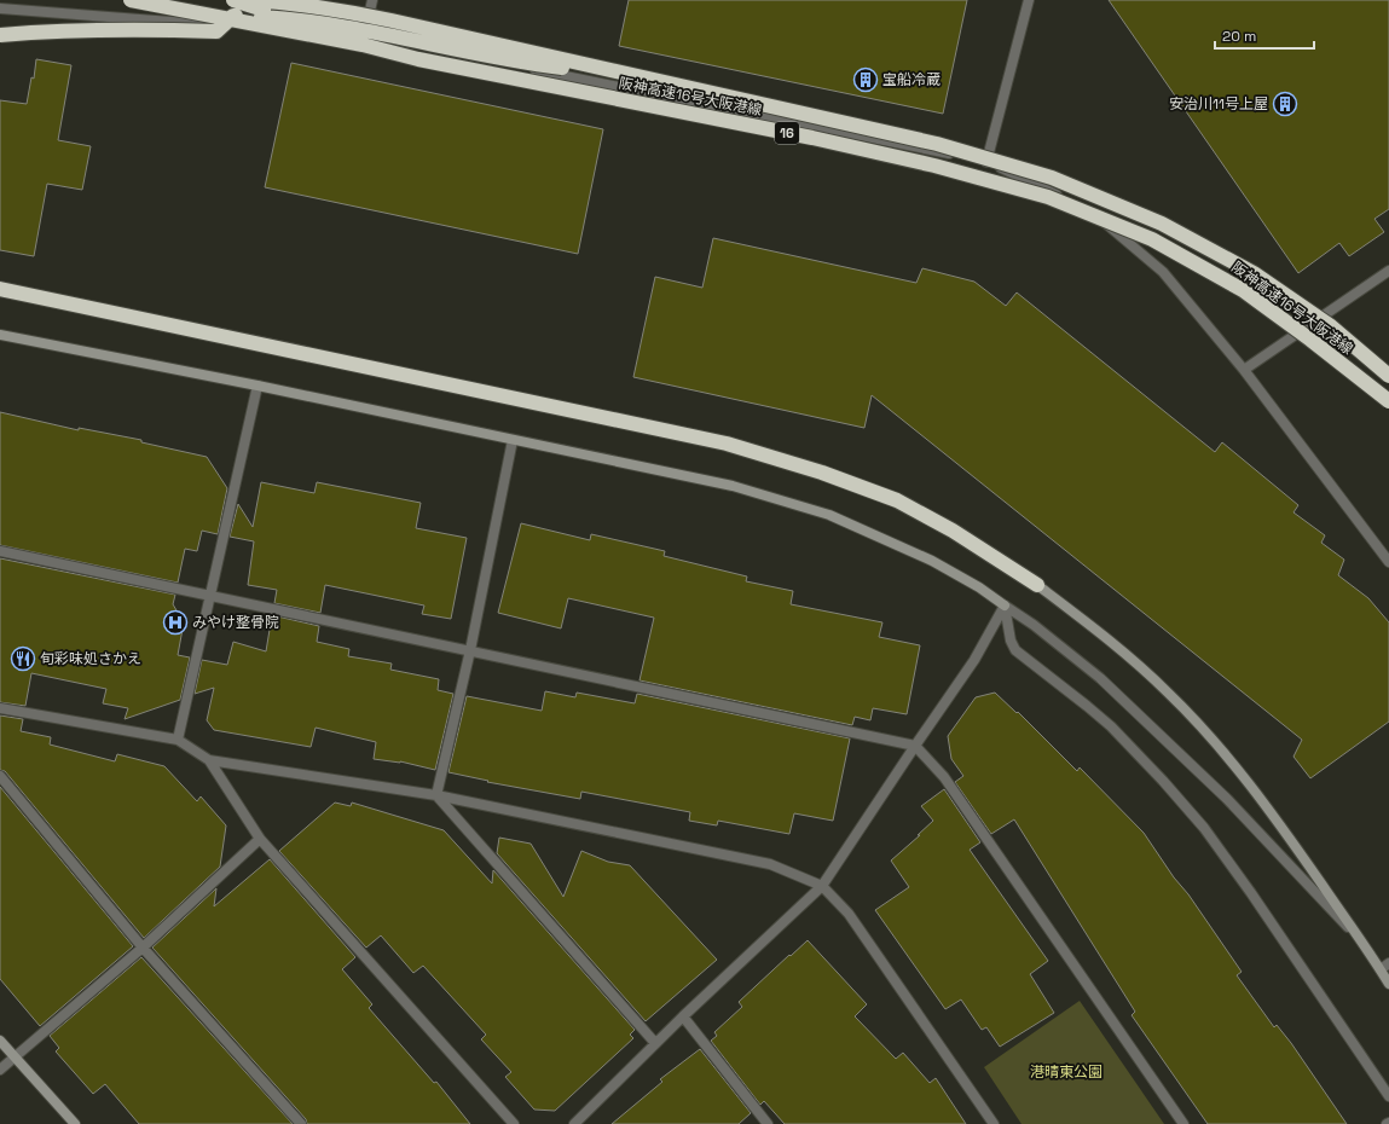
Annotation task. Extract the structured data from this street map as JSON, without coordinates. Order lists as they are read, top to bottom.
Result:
{
  "streets": {
    "highway": ["阪神高速16号大阪港線", "16"]
  },
  "parks": ["港晴東公園"],
  "places": {
    "building": ["宝船冷蔵", "安治川11号上屋"],
    "hospital": ["みやけ整骨院"],
    "restaurant": ["旬彩味処さかえ"]
  },
  "scale_bar": "20 m"
}
